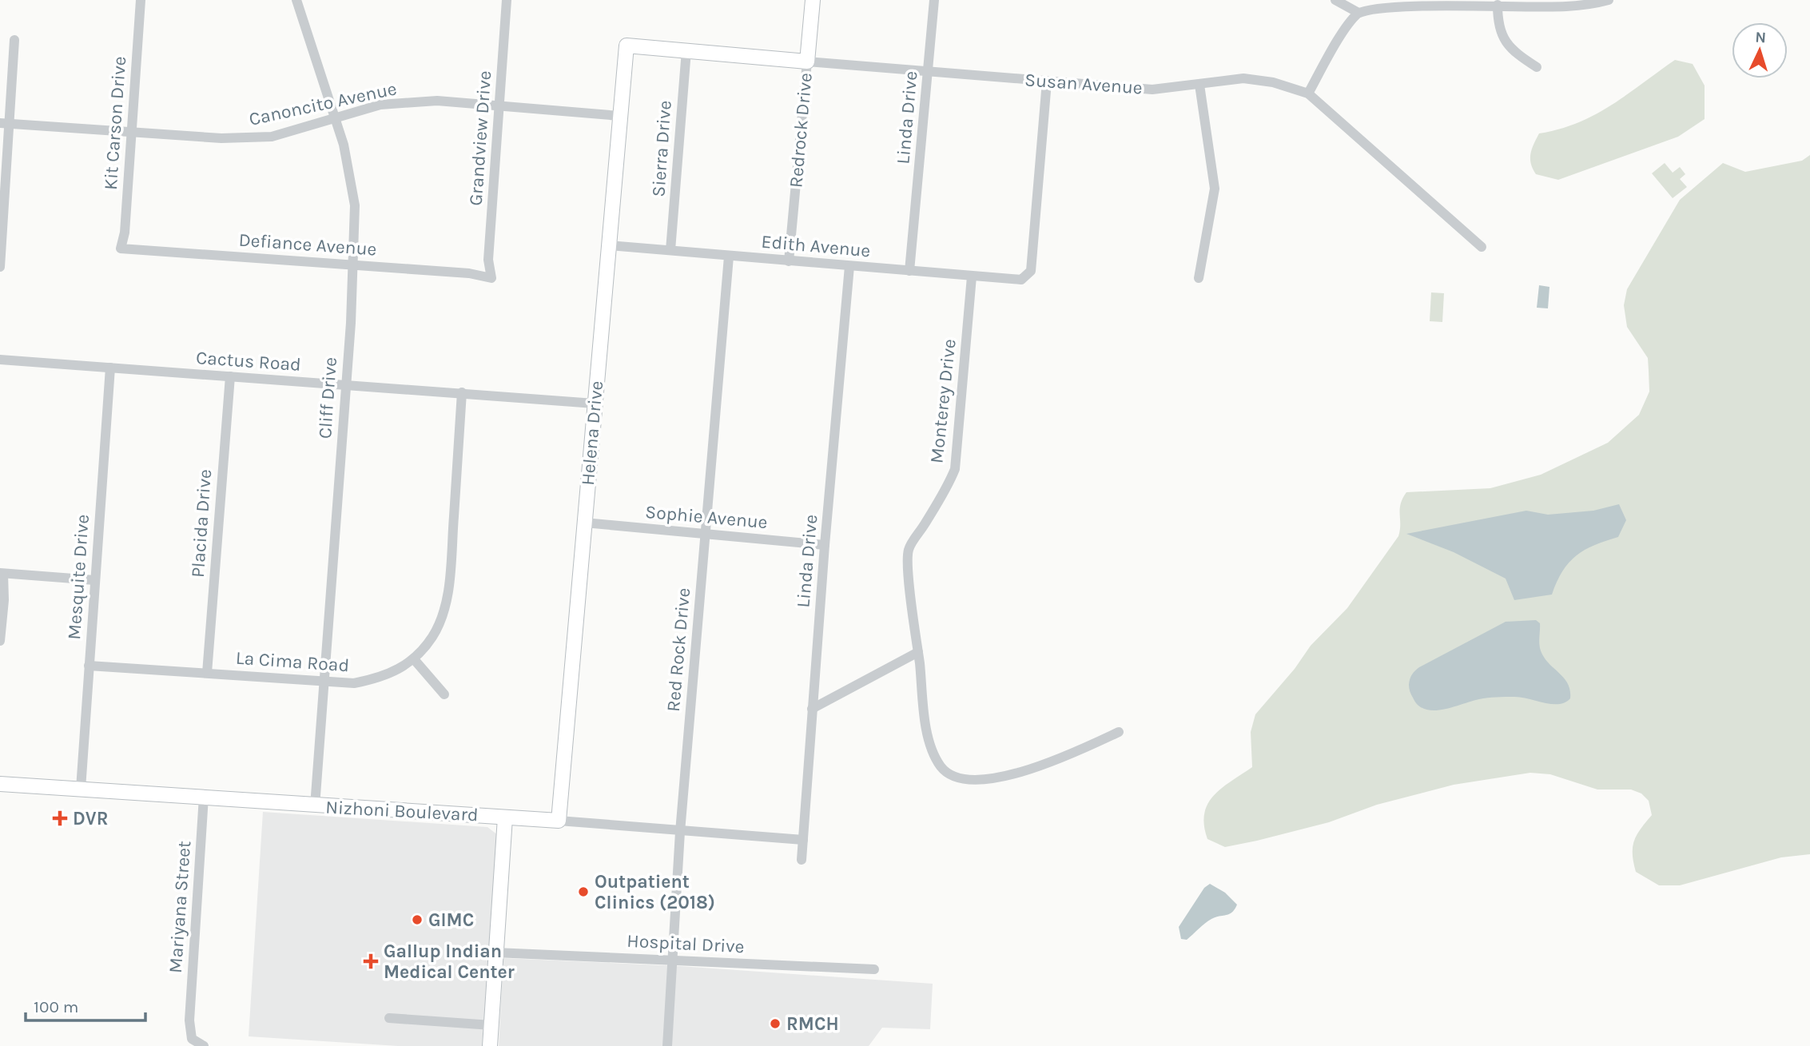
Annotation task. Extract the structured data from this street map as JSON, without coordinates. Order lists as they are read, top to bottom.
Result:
{
  "streets": {
    "main road": [
      "Susan Avenue",
      "Redrock Drive",
      "Helena Drive",
      "Nizhoni Boulevard"
    ],
    "street": [
      "Canoncito Avenue",
      "Linda Drive",
      "Kit Carson Drive",
      "Grandview Drive",
      "Sierra Drive",
      "Defiance Avenue",
      "Edith Avenue",
      "Cactus Road",
      "Cliff Drive",
      "Monterey Drive",
      "Sophie Avenue",
      "Placida Drive",
      "Mesquite Drive",
      "Red Rock Drive",
      "La Cima Road",
      "Mariyana Street",
      "Hospital Drive"
    ]
  },
  "crossings": [
    ["Susan Avenue", "Linda Drive"],
    ["Susan Avenue", "Redrock Drive"],
    ["Susan Avenue", "Sierra Drive"],
    ["Susan Avenue", "Edith Avenue"],
    ["Susan Avenue", "Helena Drive"],
    ["Canoncito Avenue", "Kit Carson Drive"],
    ["Canoncito Avenue", "Grandview Drive"],
    ["Canoncito Avenue", "Cliff Drive"],
    ["Canoncito Avenue", "Helena Drive"],
    ["Linda Drive", "Edith Avenue"],
    ["Linda Drive", "Sophie Avenue"],
    ["Linda Drive", "Nizhoni Boulevard"],
    ["Kit Carson Drive", "Defiance Avenue"],
    ["Redrock Drive", "Edith Avenue"],
    ["Grandview Drive", "Defiance Avenue"],
    ["Sierra Drive", "Edith Avenue"],
    ["Defiance Avenue", "Cliff Drive"],
    ["Edith Avenue", "Monterey Drive"],
    ["Edith Avenue", "Helena Drive"],
    ["Edith Avenue", "Red Rock Drive"],
    ["Cactus Road", "Cliff Drive"],
    ["Cactus Road", "Helena Drive"],
    ["Cactus Road", "Placida Drive"],
    ["Cactus Road", "Mesquite Drive"],
    ["Cactus Road", "La Cima Road"],
    ["Cliff Drive", "La Cima Road"],
    ["Cliff Drive", "Nizhoni Boulevard"],
    ["Helena Drive", "Sophie Avenue"],
    ["Helena Drive", "Nizhoni Boulevard"],
    ["Sophie Avenue", "Red Rock Drive"],
    ["Placida Drive", "La Cima Road"],
    ["Mesquite Drive", "La Cima Road"],
    ["Mesquite Drive", "Nizhoni Boulevard"],
    ["Red Rock Drive", "Nizhoni Boulevard"],
    ["Red Rock Drive", "Hospital Drive"],
    ["Nizhoni Boulevard", "Mariyana Street"]
  ],
  "places": {
    "health": ["DVR", "Gallup Indian Medical Center"],
    "other": ["Outpatient Clinics (2018)", "GIMC", "RMCH"]
  },
  "scale_bar": "100 m",
  "north": "top"
}
